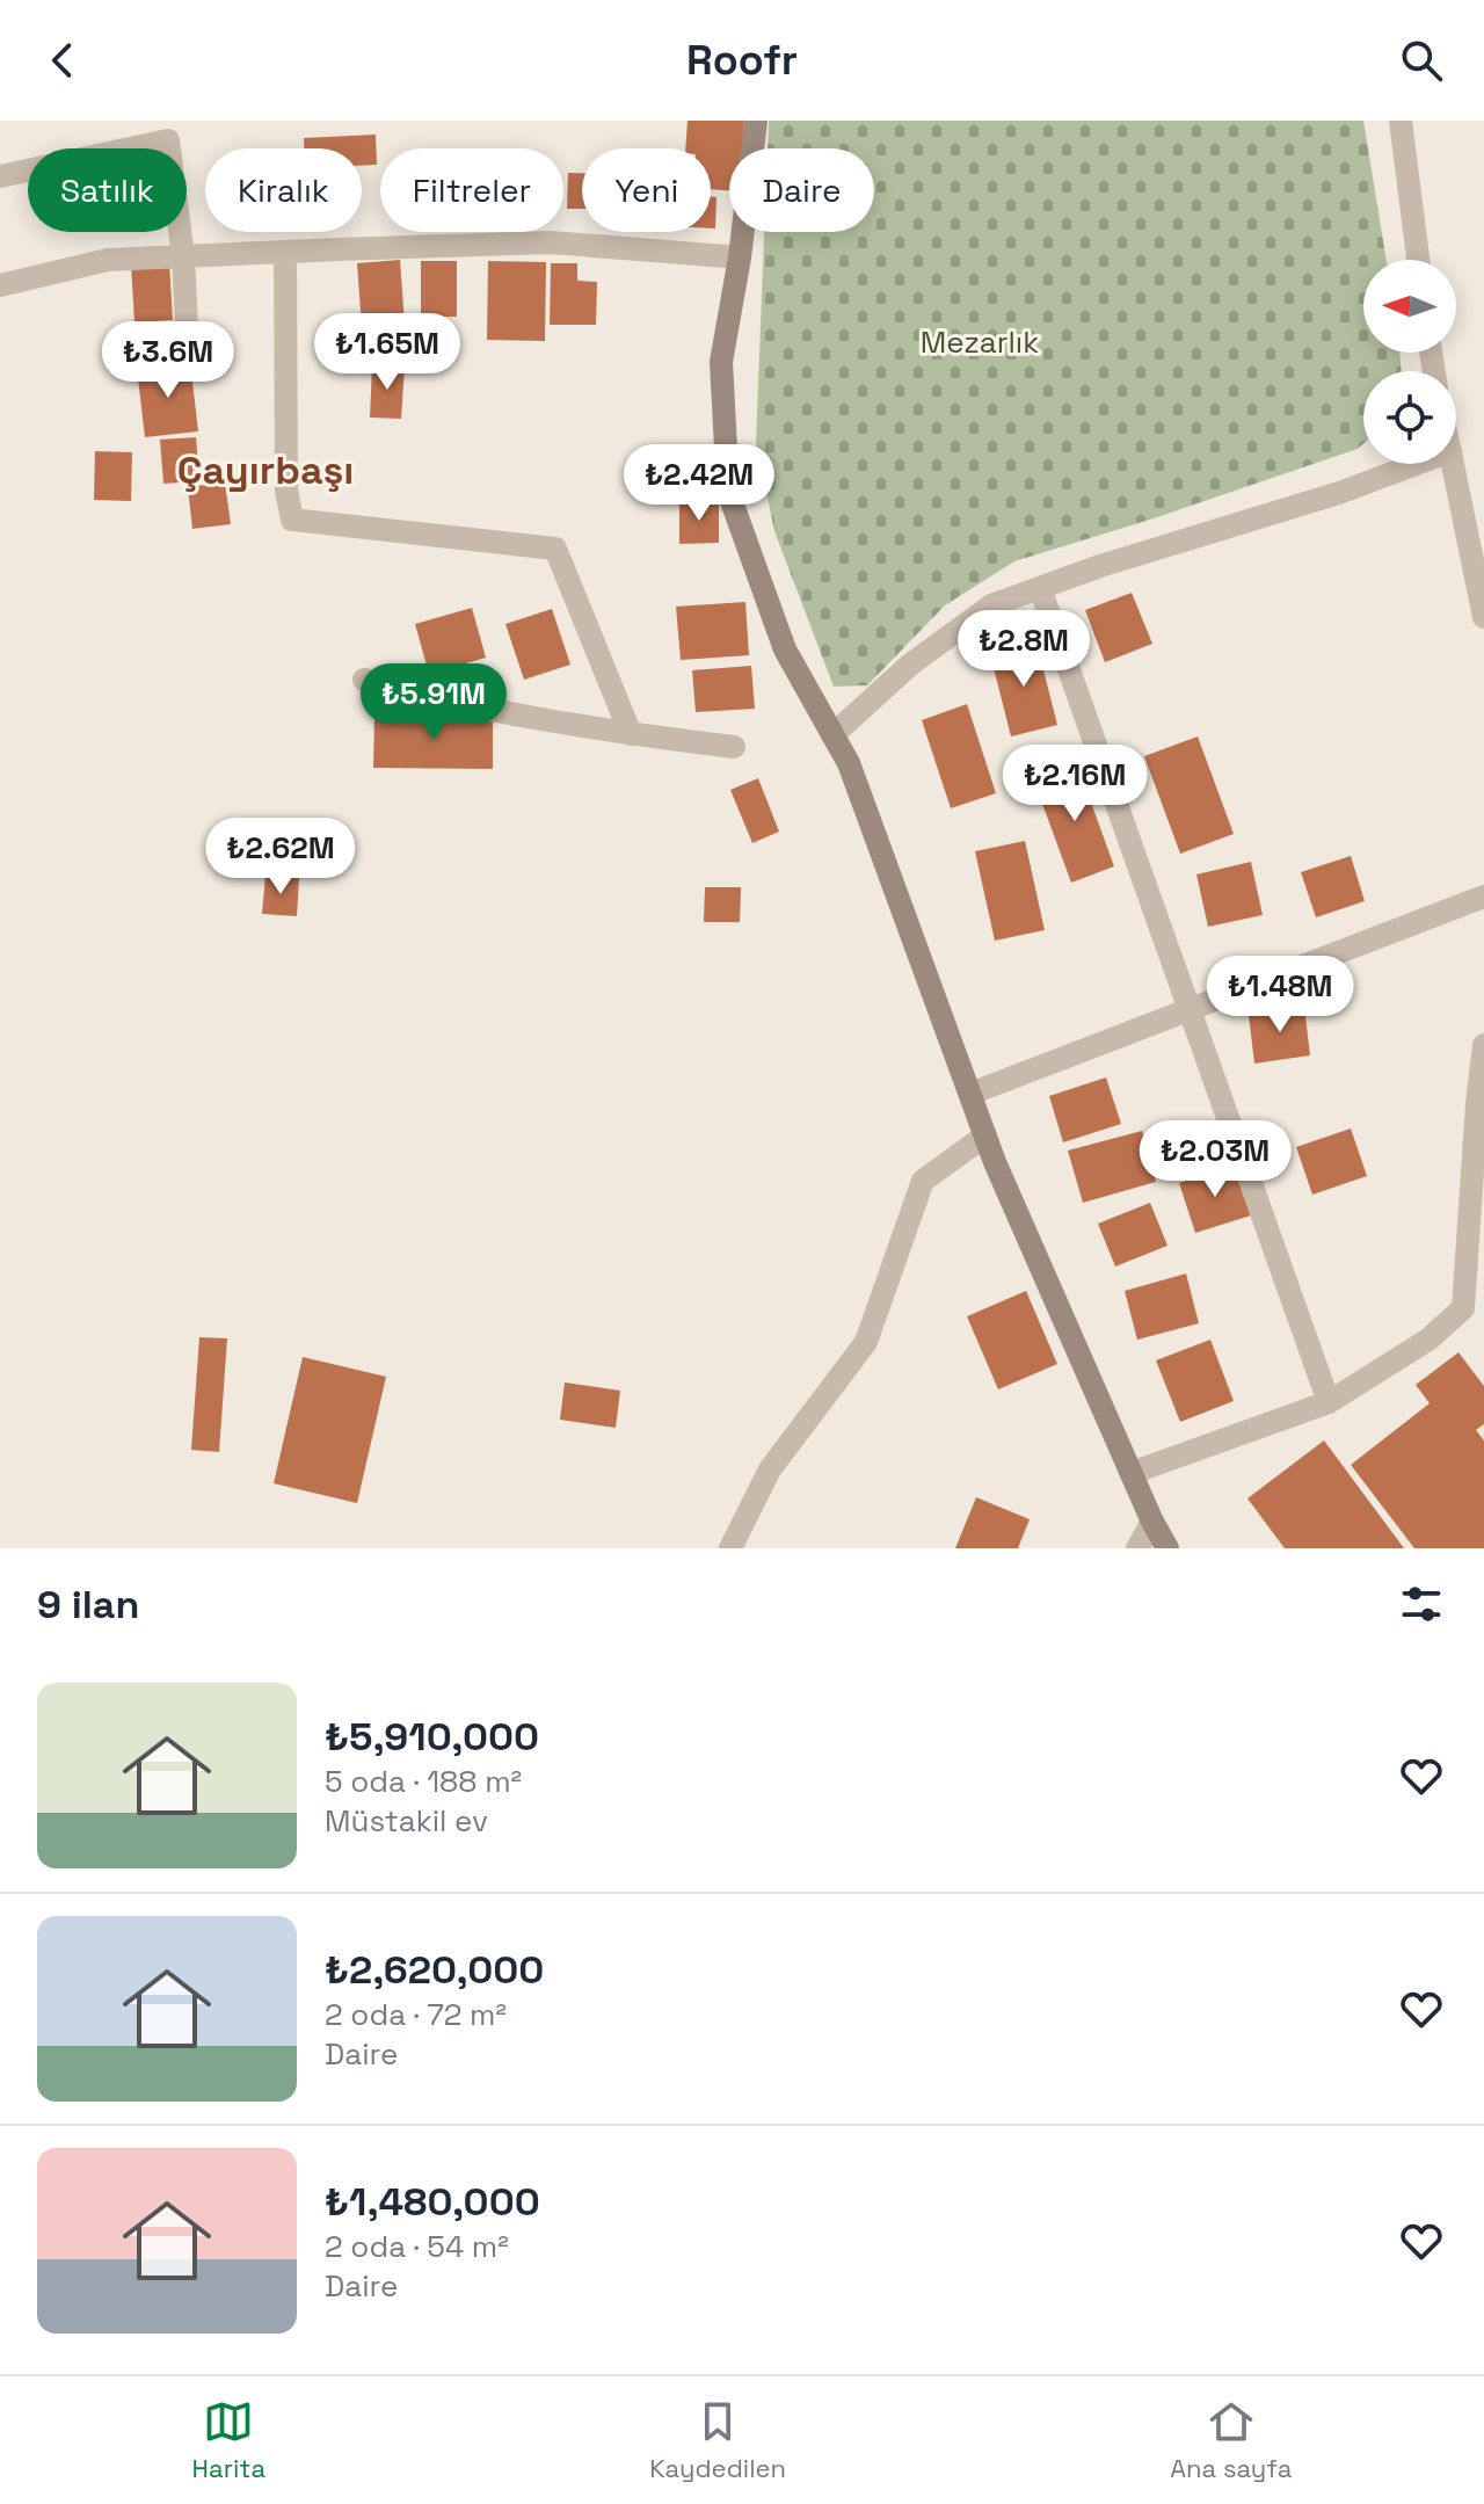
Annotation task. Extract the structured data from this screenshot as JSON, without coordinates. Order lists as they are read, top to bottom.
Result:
{
  "districts": ["Çayırbaşı"],
  "parks": ["Mezarlık"],
  "north": "left",
  "page": {
    "header": "Roofr",
    "chip": [
      "Satılık",
      "Kiralık",
      "Filtreler",
      "Yeni",
      "Daire"
    ],
    "price": [
      "₺1.65M",
      "₺3.6M",
      "₺2.42M",
      "₺2.8M",
      "₺5.91M",
      "₺2.16M",
      "₺2.62M",
      "₺1.48M",
      "₺2.03M"
    ],
    "heading": "9 ilan",
    "list": [
      {
        "name": "₺5,910,000",
        "note": "5 oda · 188 m² · Müstakil ev"
      },
      {
        "name": "₺2,620,000",
        "note": "2 oda · 72 m² · Daire"
      },
      {
        "name": "₺1,480,000",
        "note": "2 oda · 54 m² · Daire"
      }
    ],
    "tabs": ["Harita", "Kaydedilen", "Ana sayfa"]
  }
}
